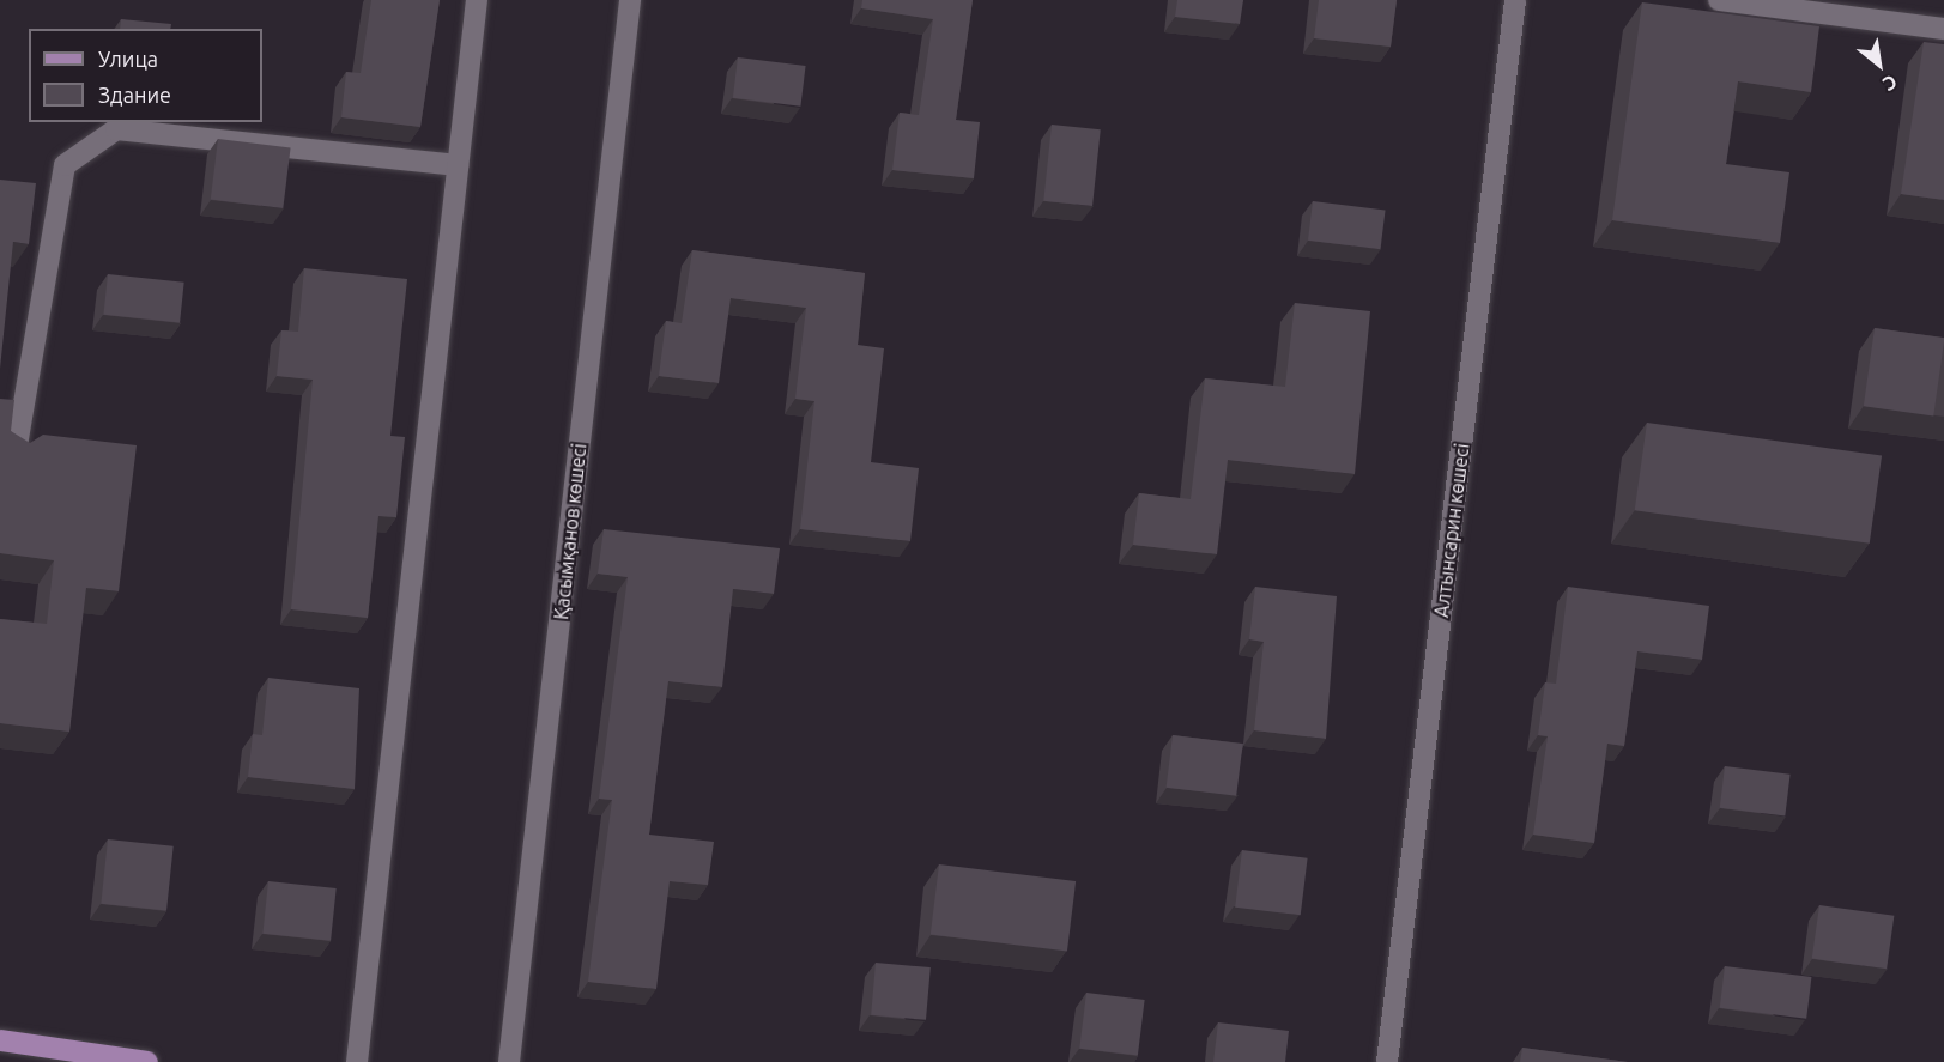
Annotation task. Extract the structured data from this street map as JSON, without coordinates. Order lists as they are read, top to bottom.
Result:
{
  "streets": {
    "street": ["Алтынсарин көшесі", "Қасымқанов көшесі"]
  },
  "legend": ["Улица", "Здание"],
  "north": "bottom right"
}
